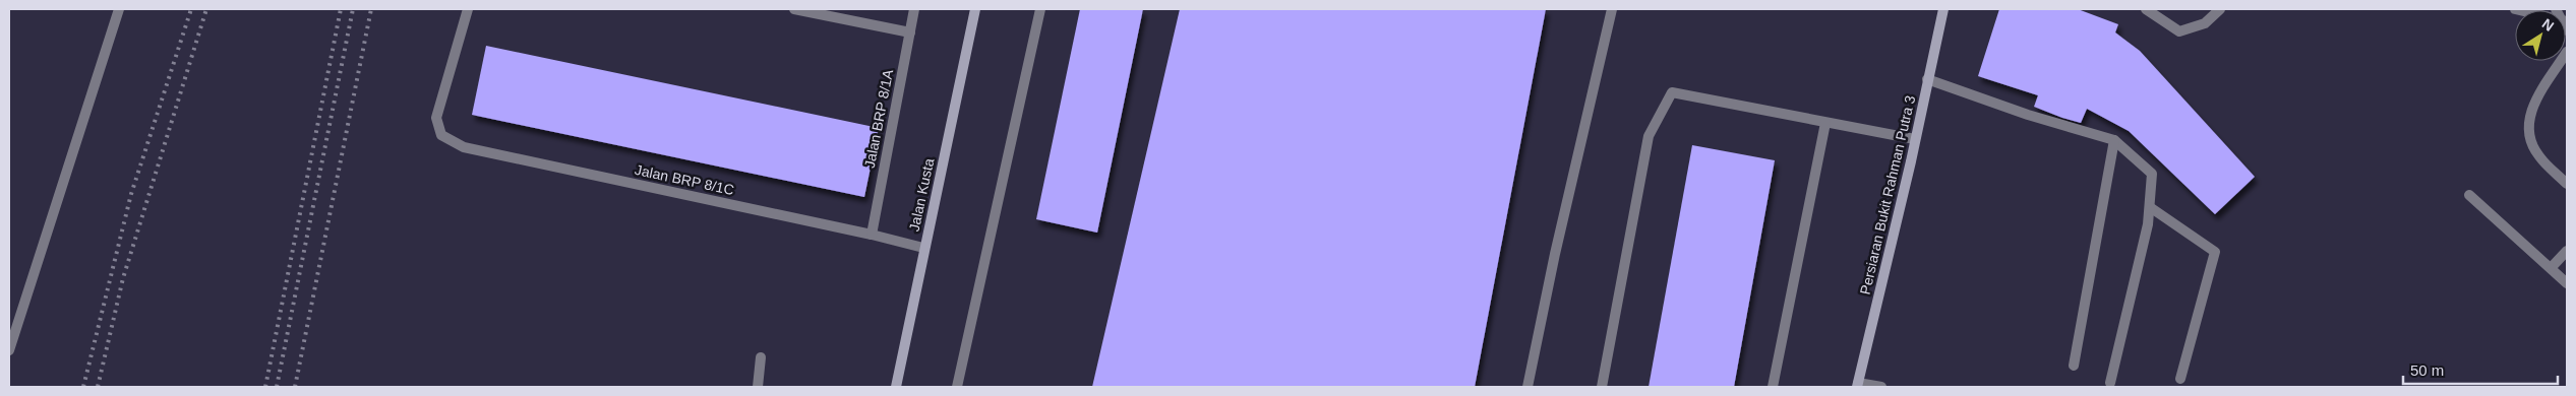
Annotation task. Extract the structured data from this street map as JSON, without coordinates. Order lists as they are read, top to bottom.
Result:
{
  "streets": {
    "street": [
      "Jalan BRP 8/1A",
      "Jalan BRP 8/1C",
      "Jalan Kusta",
      "Persiaran Bukit Rahman Putra 3"
    ]
  },
  "crossings": [
    ["Jalan BRP 8/1A", "Jalan BRP 8/1C"],
    ["Jalan BRP 8/1C", "Jalan Kusta"]
  ],
  "scale_bar": "50 m",
  "north": "top right"
}
